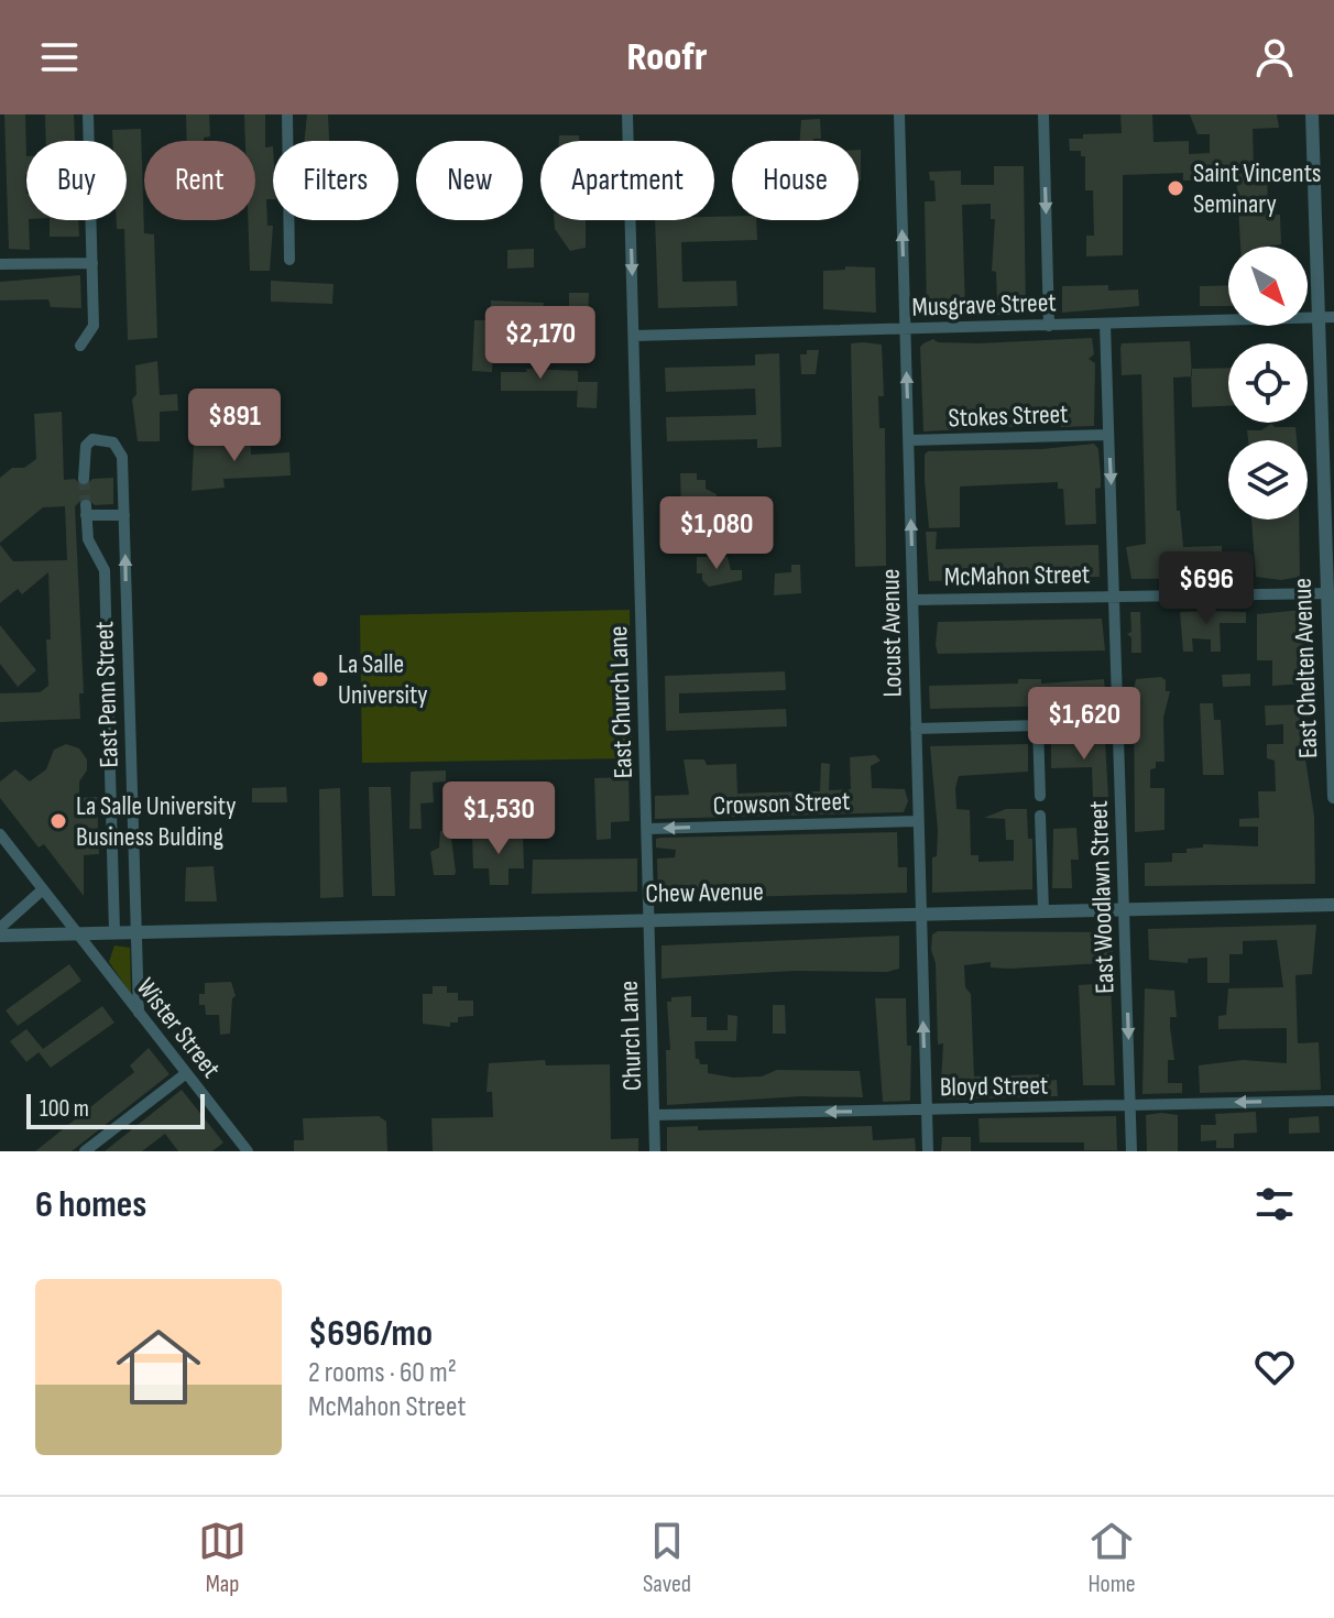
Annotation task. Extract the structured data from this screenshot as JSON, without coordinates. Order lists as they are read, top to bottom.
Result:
{
  "streets": {
    "street": [
      "Musgrave Street",
      "Stokes Street",
      "McMahon Street",
      "Locust Avenue",
      "East Chelten Avenue",
      "East Penn Street",
      "East Church Lane",
      "Crowson Street",
      "Chew Avenue",
      "East Woodlawn Street",
      "Wister Street",
      "Church Lane",
      "Bloyd Street"
    ]
  },
  "crossings": [
    ["Musgrave Street", "Locust Avenue"],
    ["Musgrave Street", "East Chelten Avenue"],
    ["Musgrave Street", "East Church Lane"],
    ["Musgrave Street", "East Woodlawn Street"],
    ["Stokes Street", "Locust Avenue"],
    ["Stokes Street", "East Woodlawn Street"],
    ["McMahon Street", "Locust Avenue"],
    ["McMahon Street", "East Chelten Avenue"],
    ["McMahon Street", "East Woodlawn Street"],
    ["Locust Avenue", "Crowson Street"],
    ["Locust Avenue", "Chew Avenue"],
    ["Locust Avenue", "Bloyd Street"],
    ["East Penn Street", "Chew Avenue"],
    ["East Penn Street", "Wister Street"],
    ["East Church Lane", "Crowson Street"],
    ["East Church Lane", "Chew Avenue"],
    ["East Church Lane", "Church Lane"],
    ["Chew Avenue", "East Woodlawn Street"],
    ["Chew Avenue", "Wister Street"],
    ["Chew Avenue", "Church Lane"],
    ["East Woodlawn Street", "Bloyd Street"],
    ["Church Lane", "Bloyd Street"]
  ],
  "one_way": [
    "Locust Avenue",
    "East Penn Street",
    "Crowson Street",
    "East Woodlawn Street",
    "Bloyd Street"
  ],
  "places": ["Saint Vincents Seminary", "La Salle University", "La Salle University Business Bulding"],
  "scale_bar": "100 m",
  "north": "bottom right",
  "page": {
    "header": "Roofr",
    "chip": [
      "Buy",
      "Rent",
      "Filters",
      "New",
      "Apartment",
      "House"
    ],
    "price": [
      "$2,170",
      "$891",
      "$1,080",
      "$696",
      "$1,620",
      "$1,530"
    ],
    "scale": "100 m",
    "heading": "6 homes",
    "list": [
      {
        "name": "$696/mo",
        "note": "2 rooms · 60 m² · McMahon Street"
      }
    ],
    "tabs": ["Map", "Saved", "Home"]
  }
}
